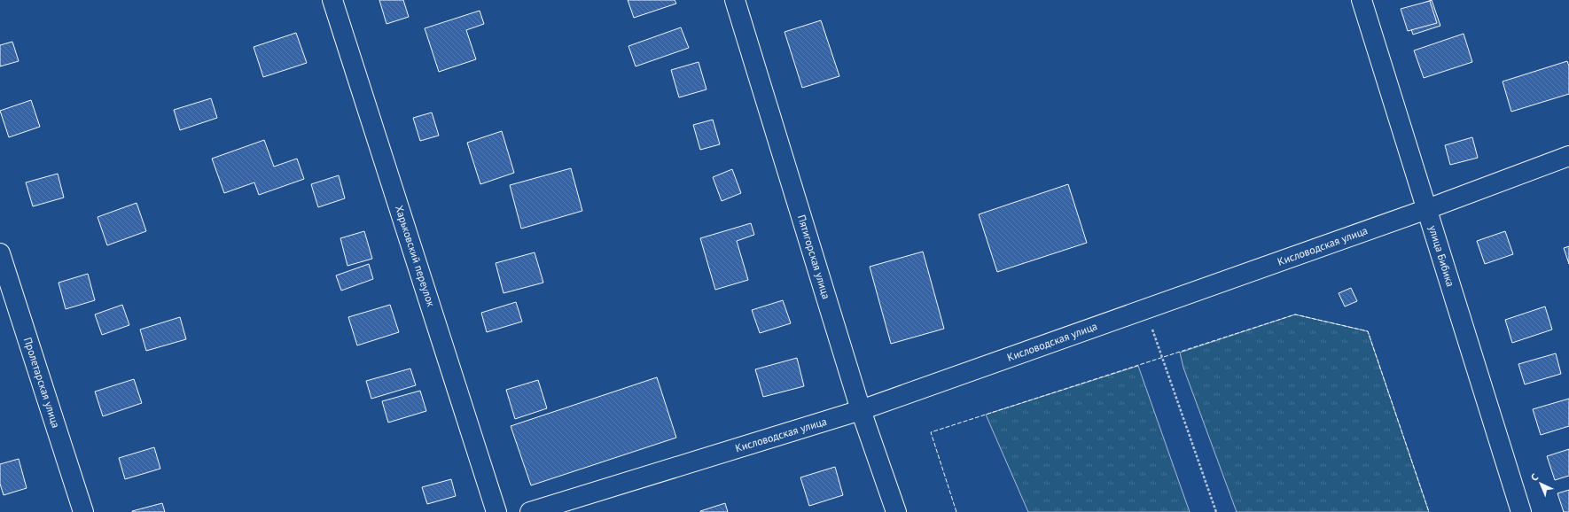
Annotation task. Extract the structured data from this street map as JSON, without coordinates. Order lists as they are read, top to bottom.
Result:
{
  "streets": {
    "street": [
      "Кисловодская улица",
      "Харьковский переулок",
      "улица Бибика",
      "Пятигорская улица",
      "Пролетарская улица"
    ]
  },
  "crossings": [
    ["Кисловодская улица", "улица Бибика"],
    ["Кисловодская улица", "Пятигорская улица"]
  ],
  "north": "top left"
}
